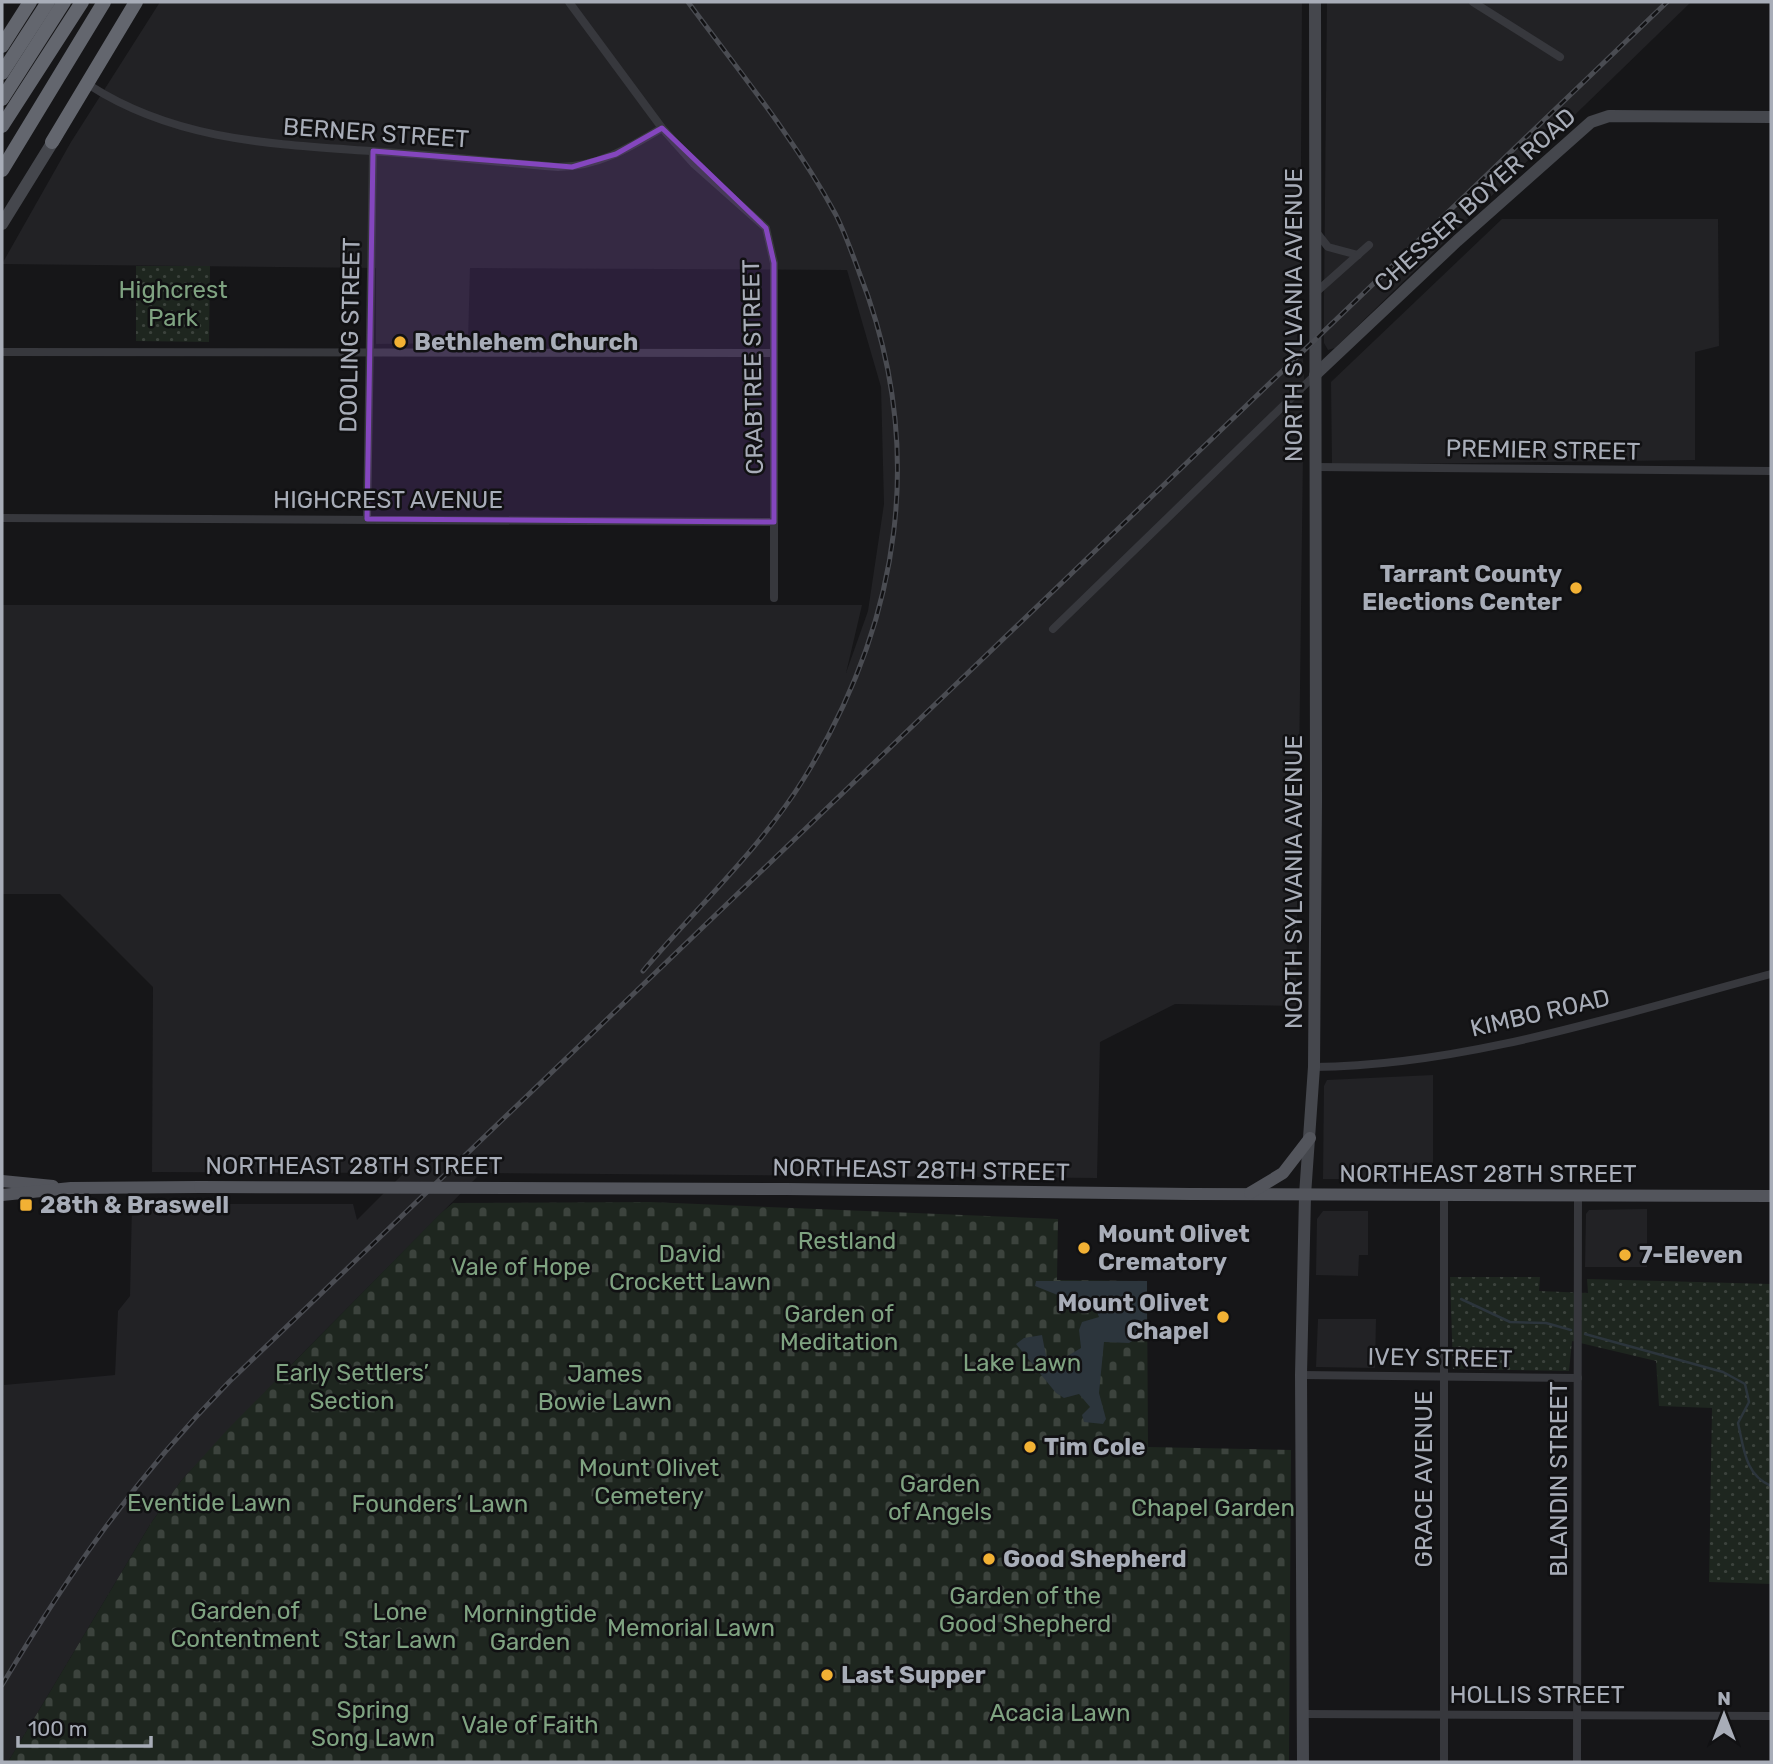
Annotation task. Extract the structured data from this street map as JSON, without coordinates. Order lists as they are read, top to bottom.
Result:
{
  "streets": {
    "main road": ["CHESSER BOYER ROAD", "NORTH SYLVANIA AVENUE", "NORTHEAST 28TH STREET"],
    "street": [
      "BERNER STREET",
      "DOOLING STREET",
      "CRABTREE STREET",
      "PREMIER STREET",
      "HIGHCREST AVENUE",
      "KIMBO ROAD",
      "IVEY STREET",
      "GRACE AVENUE",
      "BLANDIN STREET",
      "HOLLIS STREET"
    ]
  },
  "crossings": [
    ["BERNER STREET", "DOOLING STREET"],
    ["BERNER STREET", "CRABTREE STREET"],
    ["CHESSER BOYER ROAD", "NORTH SYLVANIA AVENUE"],
    ["NORTH SYLVANIA AVENUE", "PREMIER STREET"],
    ["NORTH SYLVANIA AVENUE", "KIMBO ROAD"],
    ["NORTH SYLVANIA AVENUE", "NORTHEAST 28TH STREET"],
    ["NORTH SYLVANIA AVENUE", "IVEY STREET"],
    ["NORTH SYLVANIA AVENUE", "HOLLIS STREET"],
    ["DOOLING STREET", "HIGHCREST AVENUE"],
    ["CRABTREE STREET", "HIGHCREST AVENUE"],
    ["NORTHEAST 28TH STREET", "GRACE AVENUE"],
    ["NORTHEAST 28TH STREET", "BLANDIN STREET"],
    ["IVEY STREET", "GRACE AVENUE"],
    ["IVEY STREET", "BLANDIN STREET"],
    ["GRACE AVENUE", "HOLLIS STREET"],
    ["BLANDIN STREET", "HOLLIS STREET"]
  ],
  "parks": [
    "Highcrest Park",
    "Restland",
    "David Crockett Lawn",
    "Vale of Hope",
    "Garden of Meditation",
    "Lake Lawn",
    "Early Settlers’ Section",
    "James Bowie Lawn",
    "Mount Olivet Cemetery",
    "Garden of Angels",
    "Eventide Lawn",
    "Founders’ Lawn",
    "Chapel Garden",
    "Garden of the Good Shepherd",
    "Garden of Contentment",
    "Lone Star Lawn",
    "Morningtide Garden",
    "Memorial Lawn",
    "Spring Song Lawn",
    "Acacia Lawn",
    "Vale of Faith"
  ],
  "places": {
    "other": [
      "Bethlehem Church",
      "Tarrant County Elections Center",
      "Mount Olivet Crematory",
      "7-Eleven",
      "Mount Olivet Chapel",
      "Tim Cole",
      "Good Shepherd",
      "Last Supper"
    ],
    "transit": ["28th & Braswell"]
  },
  "scale_bar": "100 m",
  "north": "top"
}
